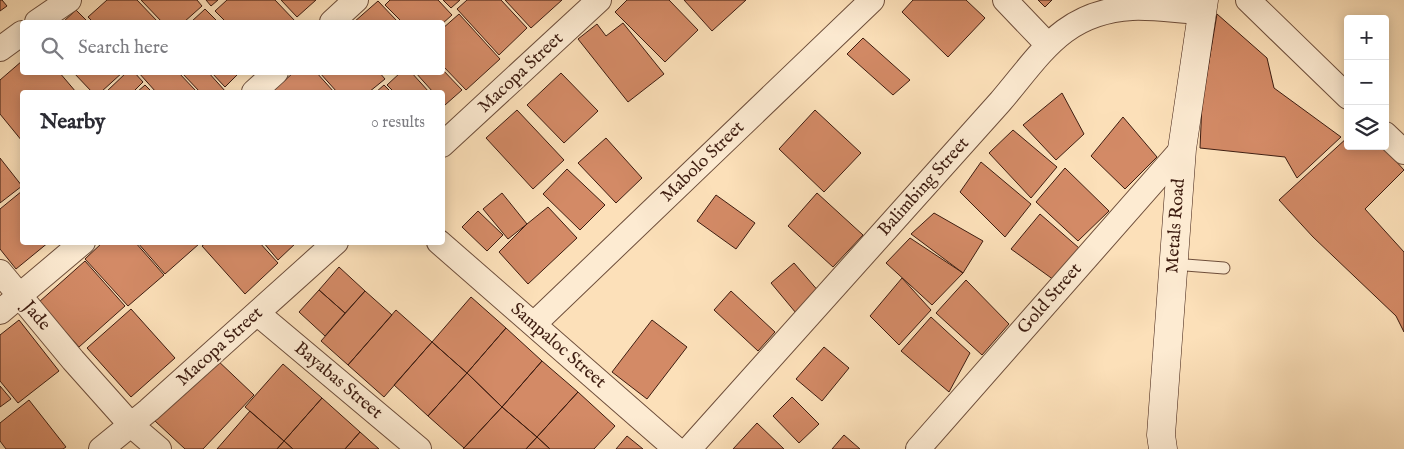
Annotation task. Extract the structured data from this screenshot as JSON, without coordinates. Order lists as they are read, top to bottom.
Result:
{
  "streets": {
    "street": [
      "Macopa Street",
      "Mabolo Street",
      "Balimbing Street",
      "Metals Road",
      "Gold Street",
      "Jade",
      "Sampaloc Street",
      "Bayabas Street"
    ]
  },
  "crossings": [
    ["Macopa Street", "Jade"],
    ["Macopa Street", "Bayabas Street"],
    ["Mabolo Street", "Sampaloc Street"],
    ["Balimbing Street", "Metals Road"],
    ["Metals Road", "Gold Street"]
  ],
  "page": {
    "map_buttons": ["+", "−"],
    "search": "Search here",
    "heading": ["Nearby", "0 results"]
  }
}
